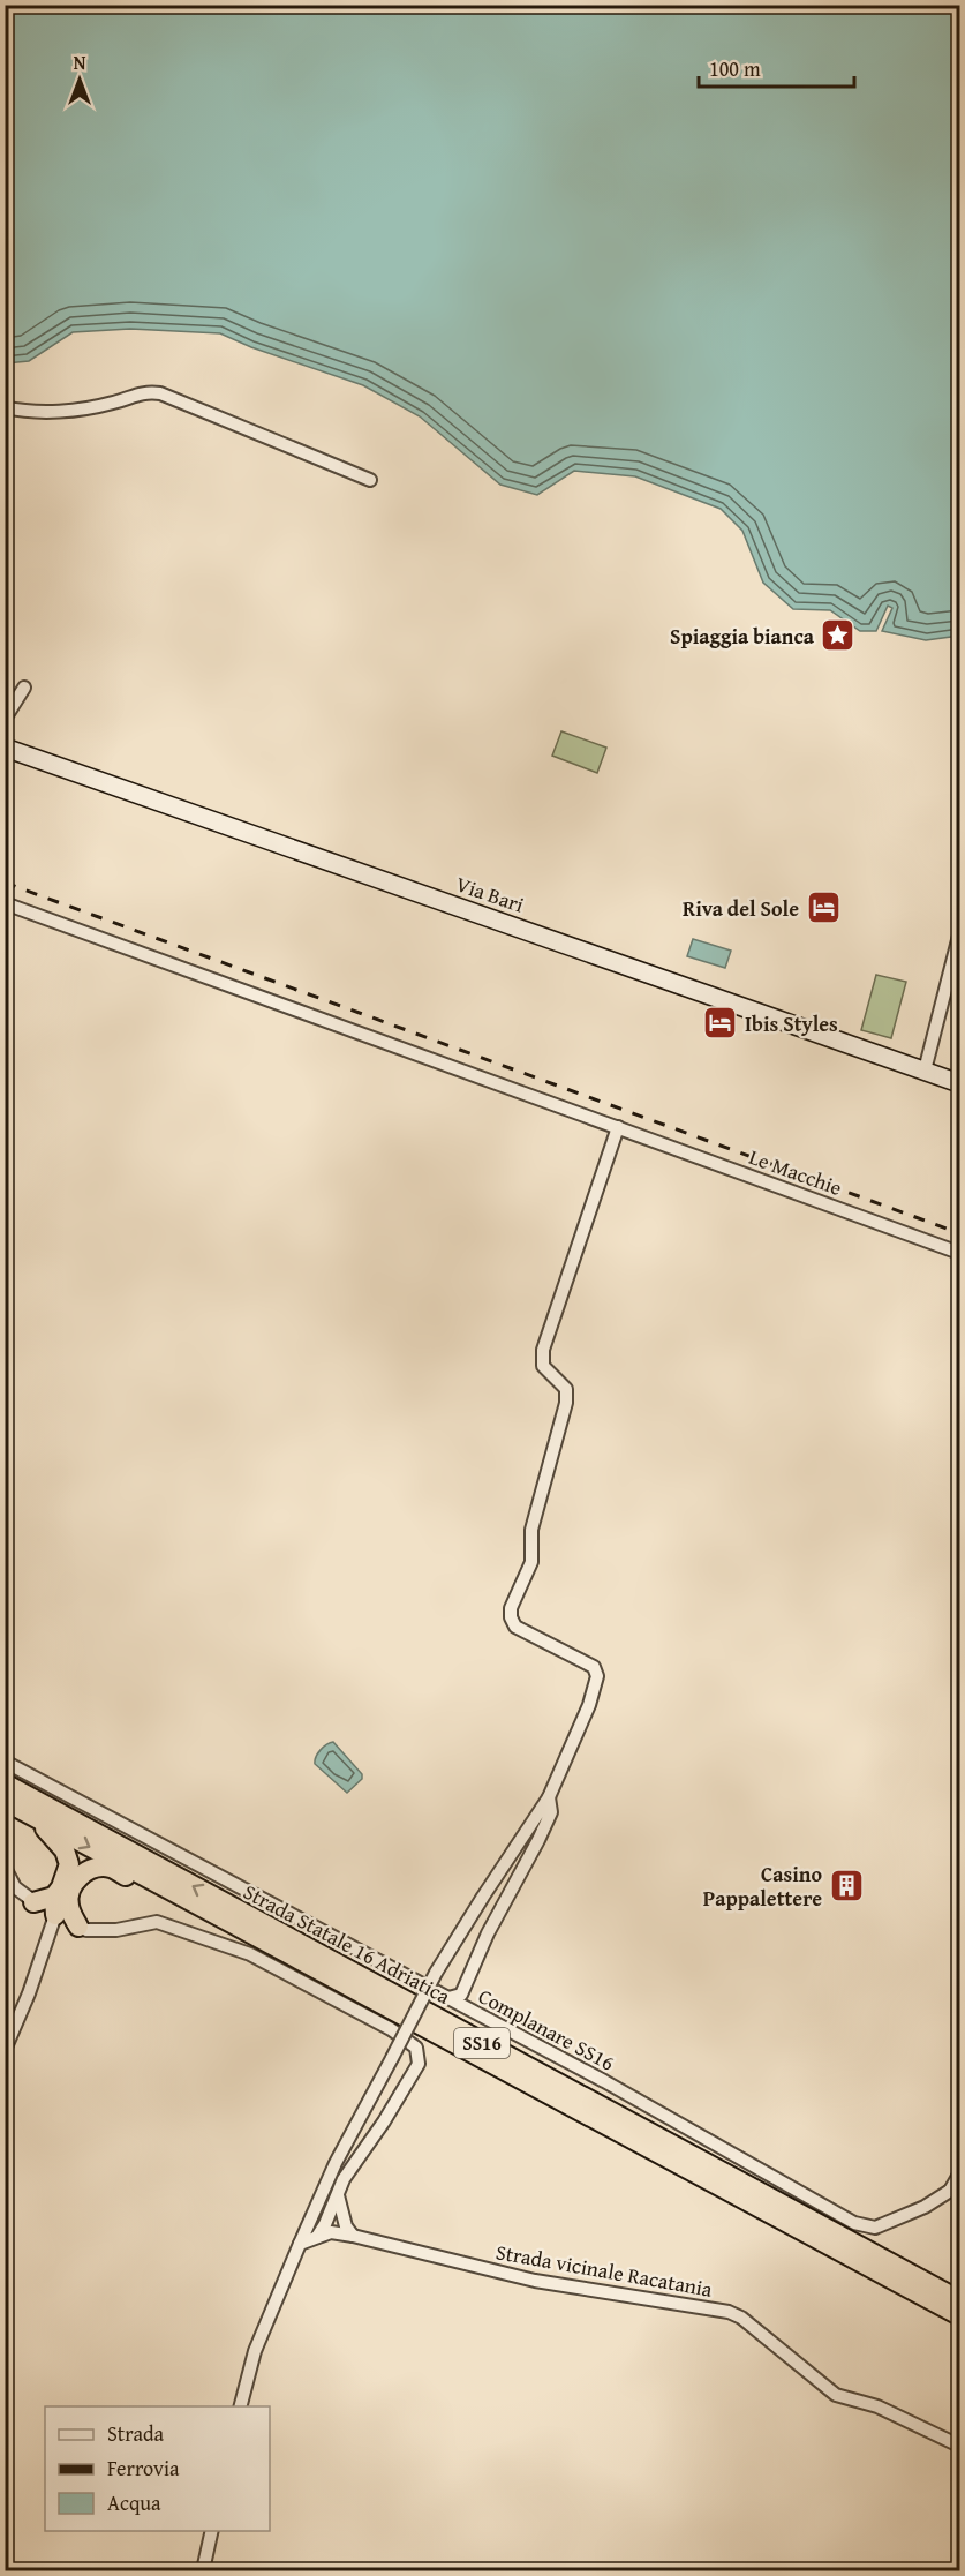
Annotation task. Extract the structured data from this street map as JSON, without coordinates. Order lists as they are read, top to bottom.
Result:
{
  "streets": {
    "highway": ["Strada Statale 16 Adriatica", "SS16"],
    "main road": ["Via Bari"],
    "street": ["Le Macchie", "Complanare SS16", "Strada vicinale Racatania"]
  },
  "places": {
    "place": ["Spiaggia bianca"],
    "hotel": ["Riva del Sole", "Ibis Styles"],
    "building": ["Casino Pappalettere"]
  },
  "legend": ["Strada", "Ferrovia", "Acqua"],
  "scale_bar": "100 m",
  "north": "top"
}
